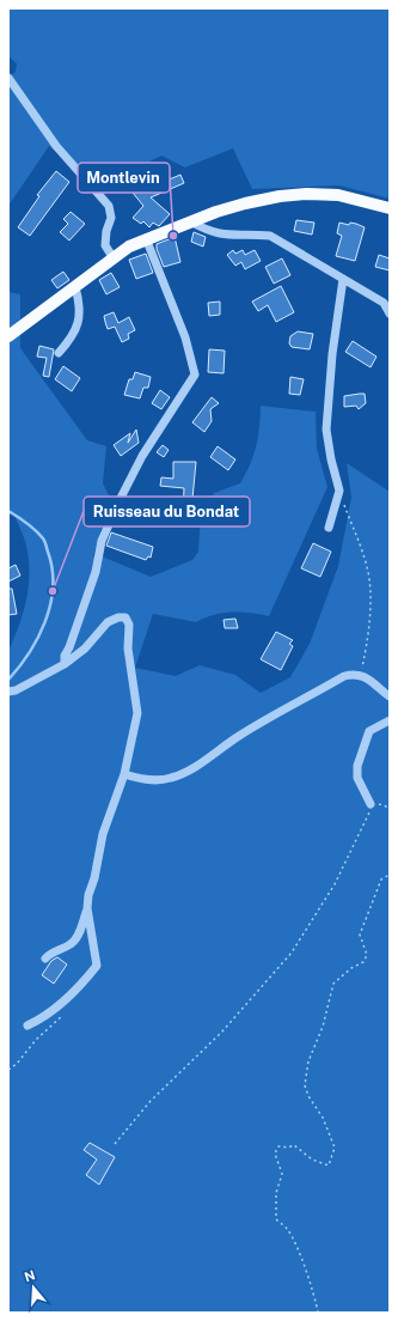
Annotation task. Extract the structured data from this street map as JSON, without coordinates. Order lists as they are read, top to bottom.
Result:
{
  "places": ["Montlevin", "Ruisseau du Bondat"],
  "north": "top"
}
